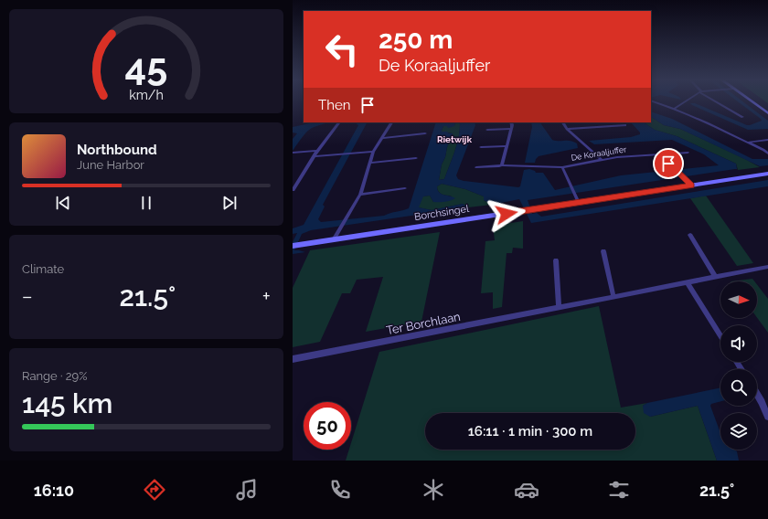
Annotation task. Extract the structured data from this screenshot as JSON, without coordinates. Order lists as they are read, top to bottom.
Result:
{
  "streets": {
    "main road": ["Borchsingel"],
    "street": ["De Koraaljuffer", "Ter Borchlaan"]
  },
  "crossings": [
    ["De Koraaljuffer", "Borchsingel"]
  ],
  "districts": ["Rietwijk"],
  "north": "right",
  "page": {
    "turn": ["250 m", "De Koraaljuffer"],
    "then": "Then",
    "song": ["Northbound", "June Harbor"],
    "tile": [
      "Climate",
      ["Range · 29%", "145 km"]
    ],
    "heat": ["−", "21.5°", "+"],
    "limit": "50",
    "trip": "16:11 · 1 min · 300 m",
    "tabs": ["16:10", "21.5°"],
    "gauge": ["45", "km/h"]
  }
}
